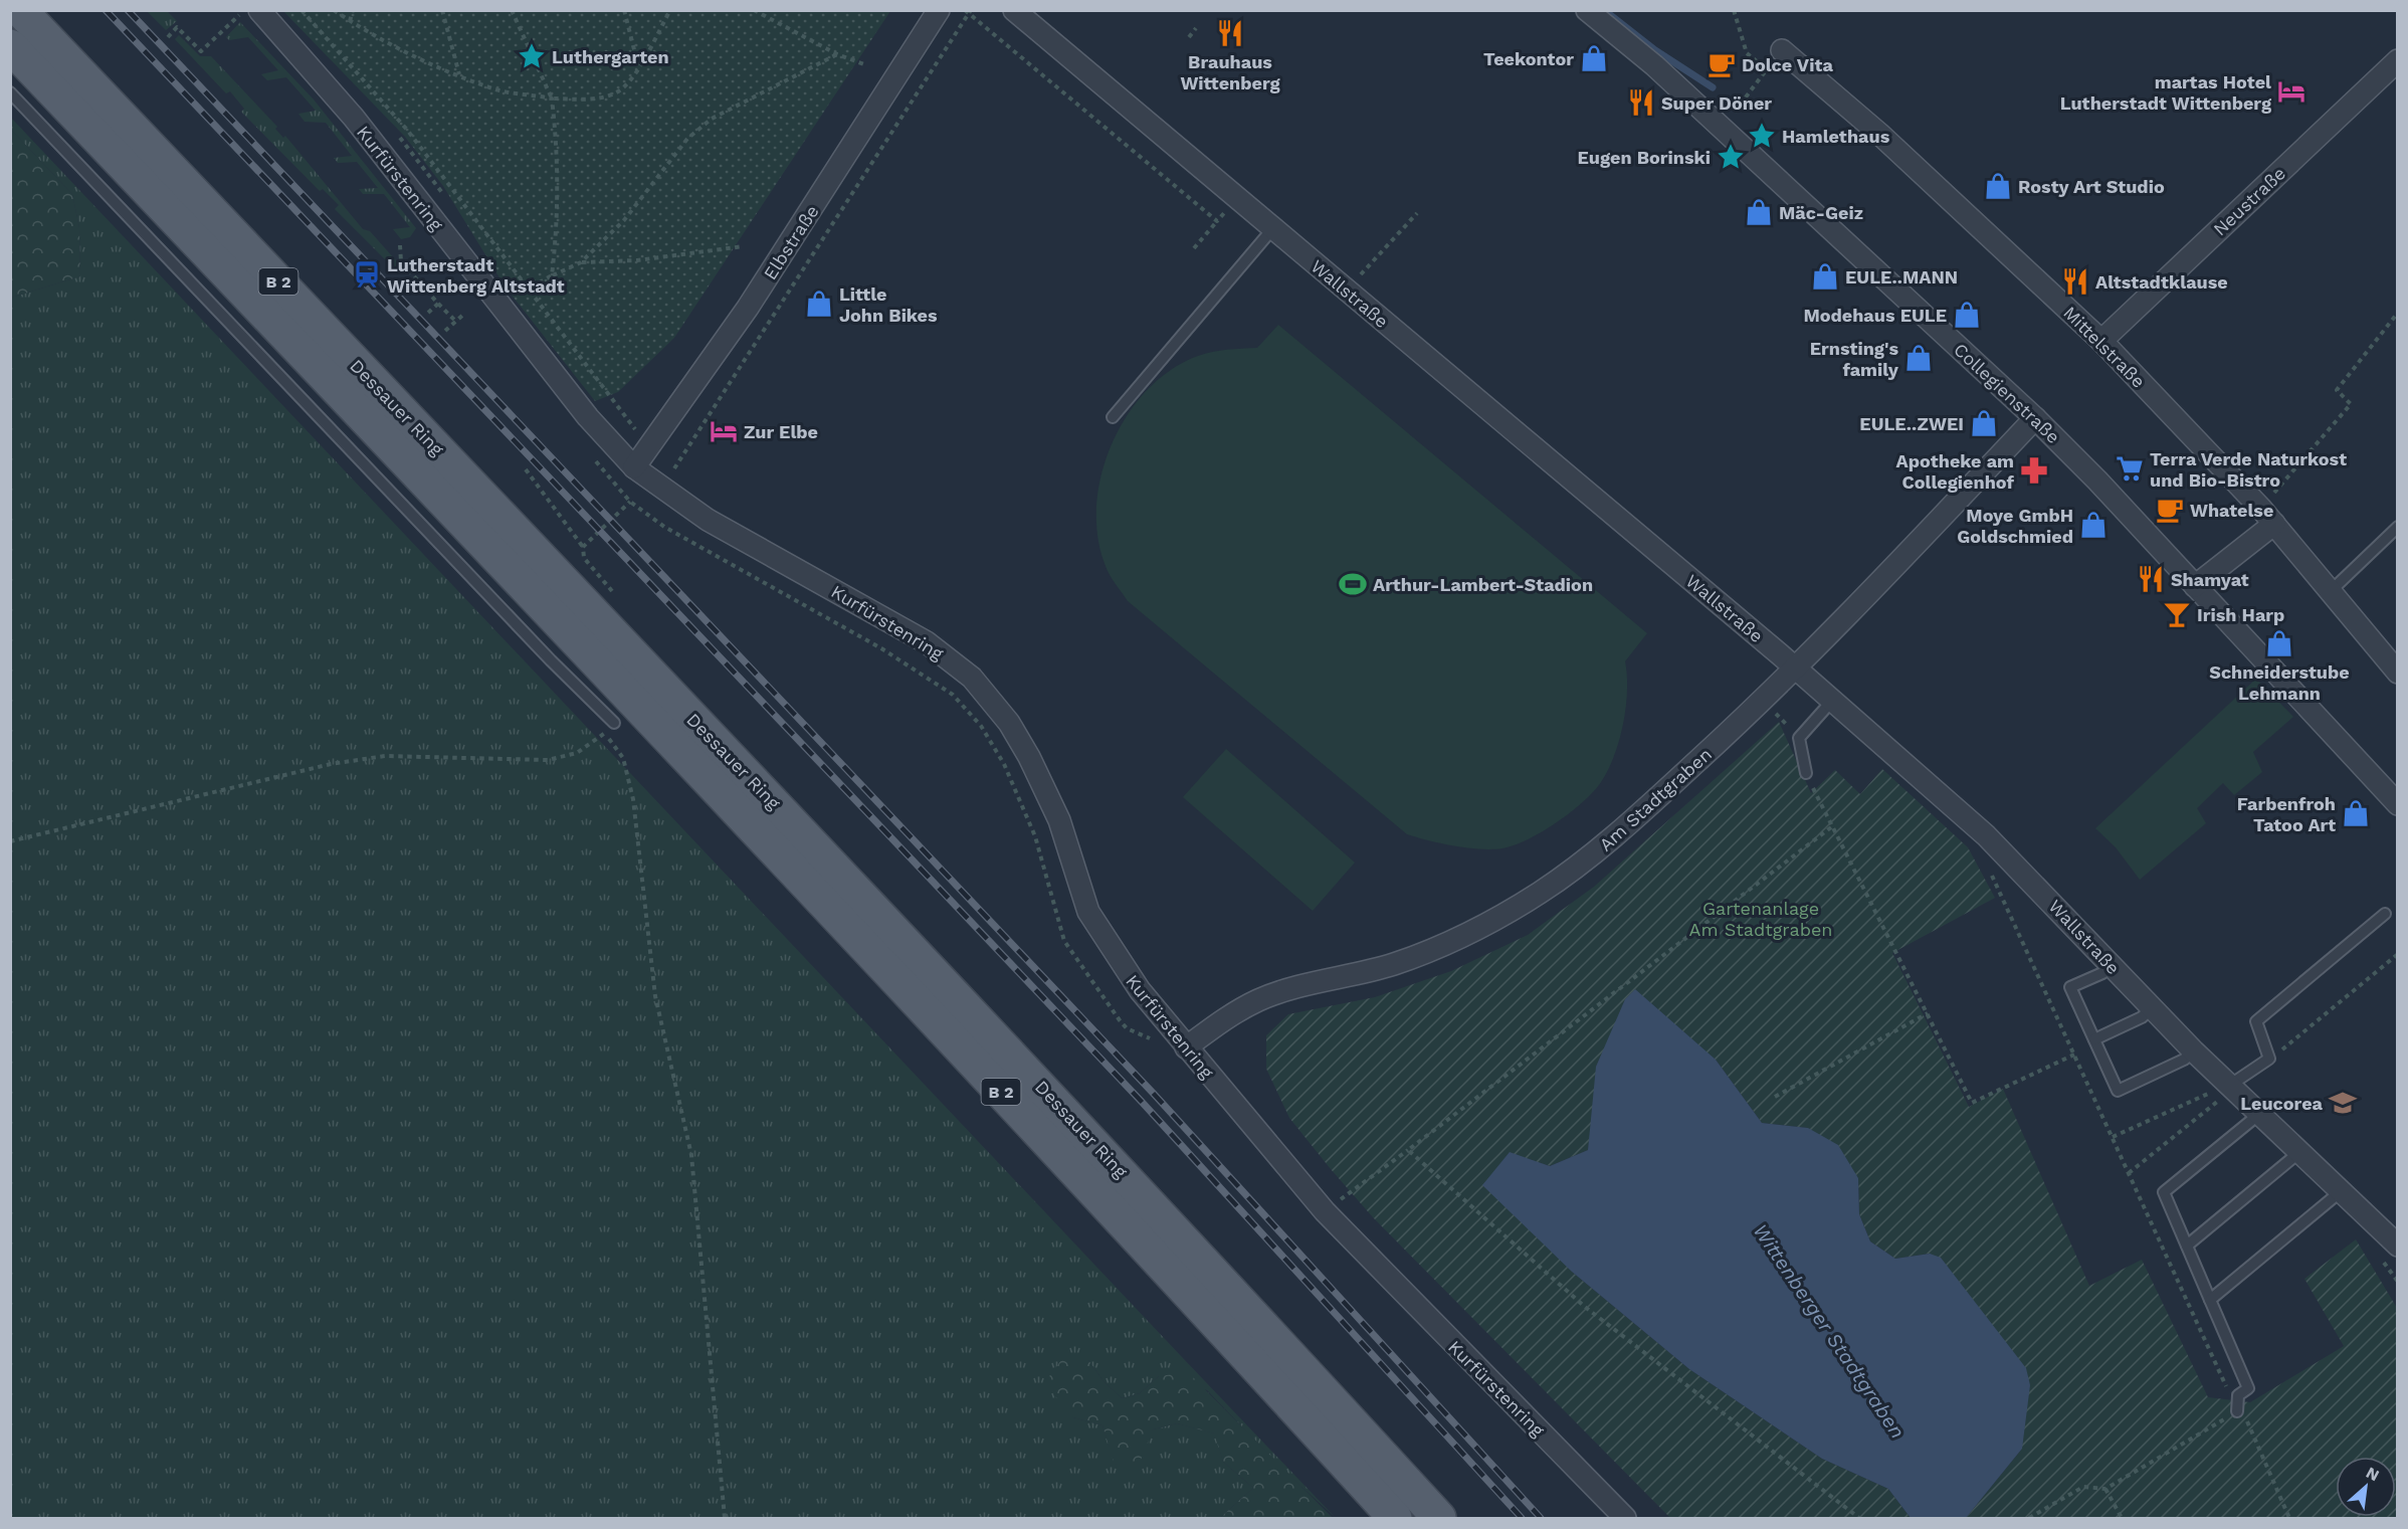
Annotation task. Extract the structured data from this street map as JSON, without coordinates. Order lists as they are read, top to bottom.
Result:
{
  "streets": {
    "main road": ["B 2", "Dessauer Ring"],
    "street": [
      "Kurfürstenring",
      "Neustraße",
      "Elbstraße",
      "Wallstraße",
      "Mittelstraße",
      "Collegienstraße",
      "Am Stadtgraben"
    ]
  },
  "crossings": [
    ["Kurfürstenring", "Elbstraße"],
    ["Kurfürstenring", "Am Stadtgraben"],
    ["Neustraße", "Mittelstraße"],
    ["Wallstraße", "Am Stadtgraben"],
    ["Collegienstraße", "Am Stadtgraben"]
  ],
  "water": ["Wittenberger Stadtgraben"],
  "parks": ["Gartenanlage Am Stadtgraben"],
  "places": {
    "restaurant": [
      "Brauhaus Wittenberg",
      "Super Döner",
      "Altstadtklause",
      "Shamyat"
    ],
    "place": ["Luthergarten", "Hamlethaus", "Eugen Borinski"],
    "shop": [
      "Teekontor",
      "Rosty Art Studio",
      "Mäc-Geiz",
      "EULE..MANN",
      "Little John Bikes",
      "Modehaus EULE",
      "Ernsting's family",
      "EULE..ZWEI",
      "Moye GmbH Goldschmied",
      "Schneiderstube Lehmann",
      "Farbenfroh Tatoo Art"
    ],
    "cafe": ["Dolce Vita", "Whatelse"],
    "hotel": ["martas Hotel Lutherstadt Wittenberg", "Zur Elbe"],
    "station": ["Lutherstadt Wittenberg Altstadt"],
    "supermarket": ["Terra Verde Naturkost und Bio-Bistro"],
    "pharmacy": ["Apotheke am Collegienhof"],
    "sports": ["Arthur-Lambert-Stadion"],
    "bar": ["Irish Harp"],
    "school or university": ["Leucorea"]
  },
  "north": "top right"
}
